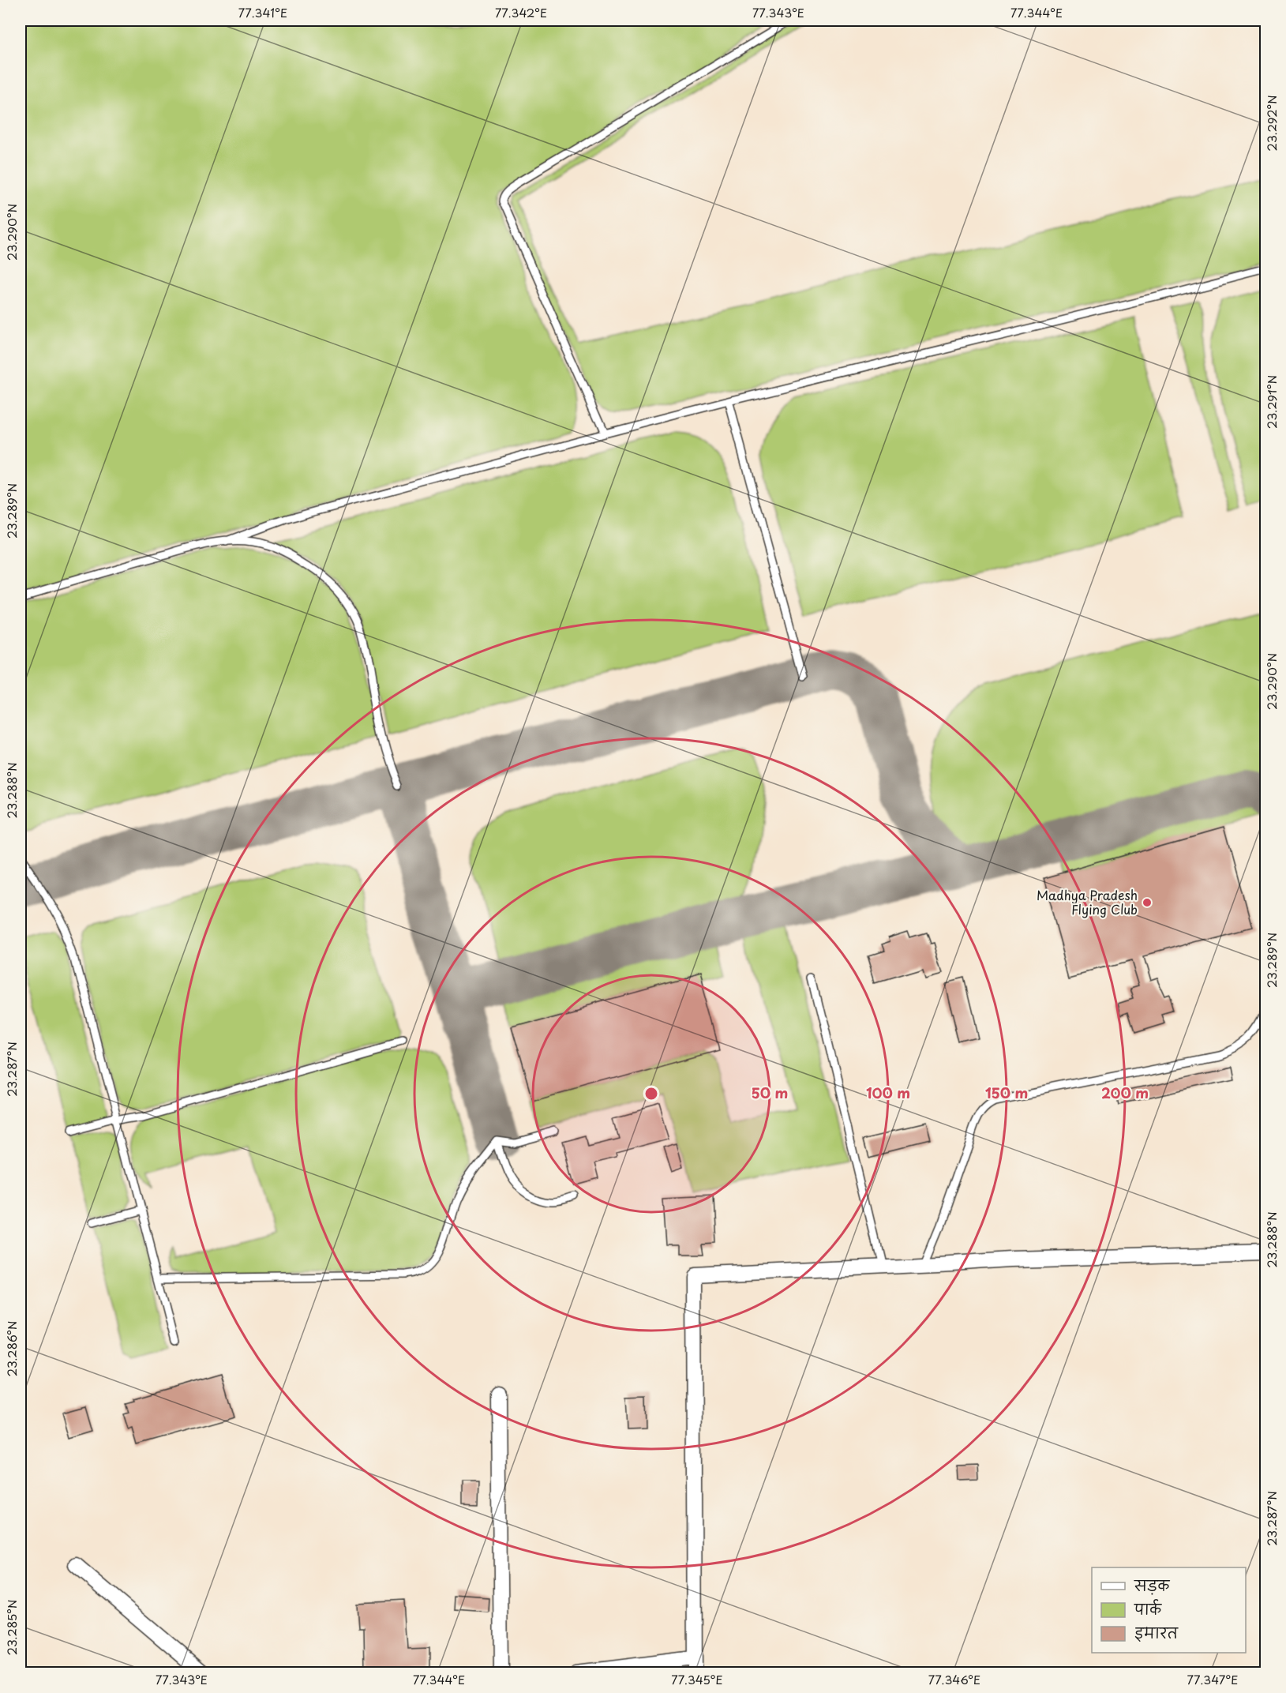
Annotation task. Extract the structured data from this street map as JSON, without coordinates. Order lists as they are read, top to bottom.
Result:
{
  "places": ["Madhya Pradesh Flying Club"],
  "legend": ["सड़क", "पार्क", "इमारत"],
  "coordinates": [
    "77.341°E",
    "77.342°E",
    "77.343°E",
    "77.344°E",
    "23.292°N",
    "23.290°N",
    "23.291°N",
    "23.289°N",
    "23.288°N",
    "23.287°N",
    "23.286°N",
    "23.285°N",
    "77.345°E",
    "77.346°E",
    "77.347°E"
  ],
  "rings": [
    "50 m",
    "100 m",
    "150 m",
    "200 m"
  ]
}
